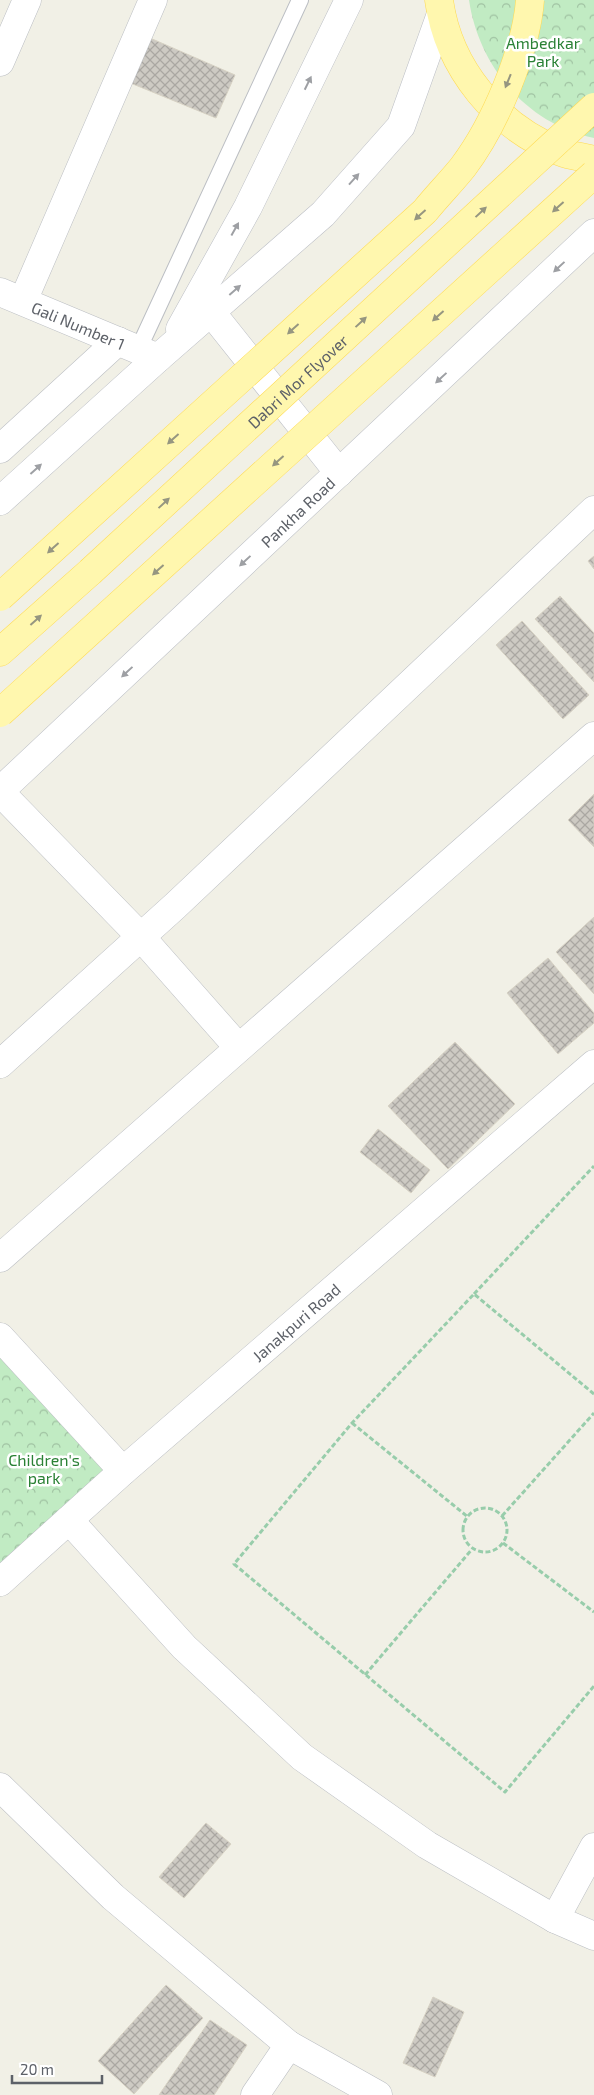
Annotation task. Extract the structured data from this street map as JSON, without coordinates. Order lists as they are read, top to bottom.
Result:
{
  "streets": {
    "main road": ["Dabri Mor Flyover"],
    "street": ["Gali Number 1", "Pankha Road", "Janakpuri Road"]
  },
  "parks": ["Ambedkar Park", "Children's park"],
  "scale_bar": "20 m"
}
